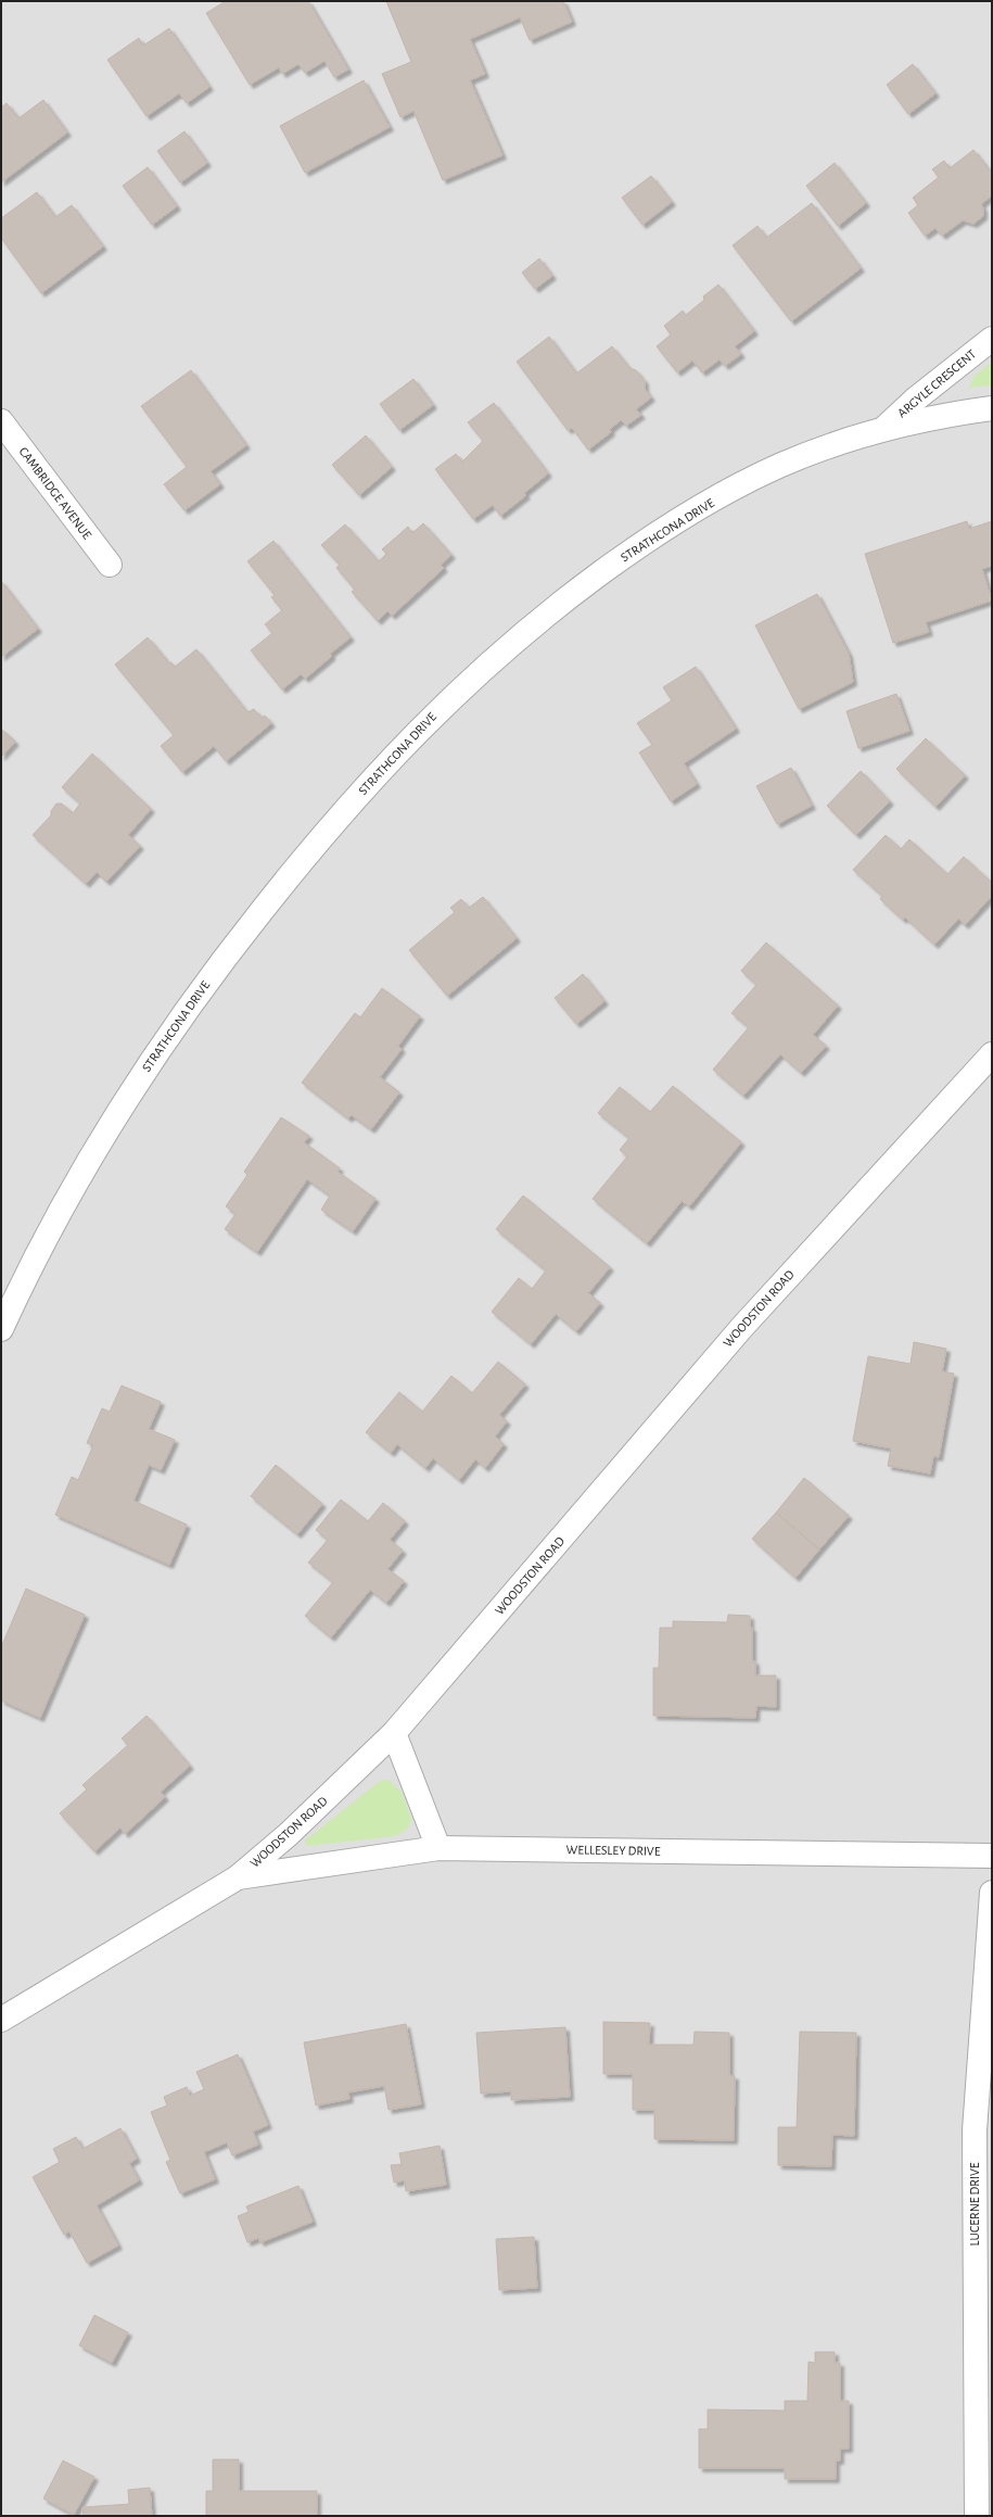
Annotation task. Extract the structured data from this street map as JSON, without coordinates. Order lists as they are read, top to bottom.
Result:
{
  "streets": {
    "street": [
      "ARGYLE CRESCENT",
      "CAMBRIDGE AVENUE",
      "STRATHCONA DRIVE",
      "WOODSTON ROAD",
      "WELLESLEY DRIVE",
      "LUCERNE DRIVE"
    ]
  },
  "crossings": [
    ["ARGYLE CRESCENT", "STRATHCONA DRIVE"],
    ["WOODSTON ROAD", "WELLESLEY DRIVE"]
  ]
}
